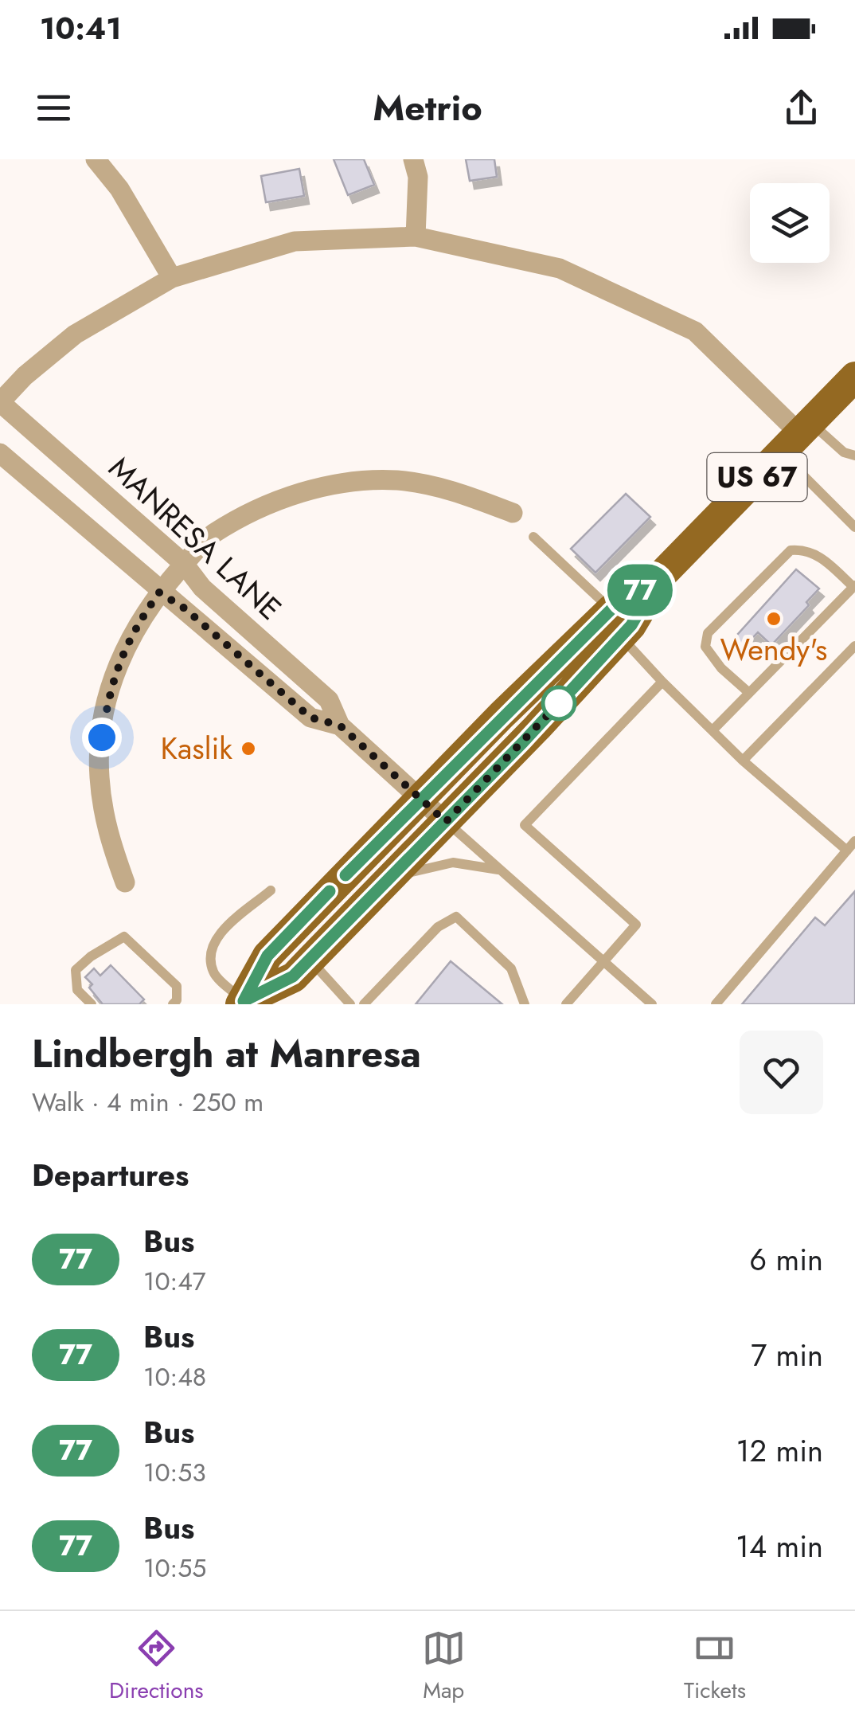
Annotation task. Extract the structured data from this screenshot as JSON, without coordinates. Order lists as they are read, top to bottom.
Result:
{
  "streets": {
    "main road": ["US 67"],
    "street": ["MANRESA LANE"]
  },
  "crossings": [
    ["US 67", "MANRESA LANE"]
  ],
  "places": ["Wendy's", "Kaslik"],
  "lines": ["bus line 77"],
  "page": {
    "status": "10:41",
    "header": "Metrio",
    "on_map": "77",
    "heading": [
      ["Lindbergh at Manresa", "Walk · 4 min · 250 m"],
      "Departures"
    ],
    "list": [
      {
        "mark": "77",
        "name": "Bus",
        "note": "10:47",
        "value": "6 min"
      },
      {
        "mark": "77",
        "name": "Bus",
        "note": "10:48",
        "value": "7 min"
      },
      {
        "mark": "77",
        "name": "Bus",
        "note": "10:53",
        "value": "12 min"
      },
      {
        "mark": "77",
        "name": "Bus",
        "note": "10:55",
        "value": "14 min"
      }
    ],
    "tabs": ["Directions", "Map", "Tickets"]
  }
}
